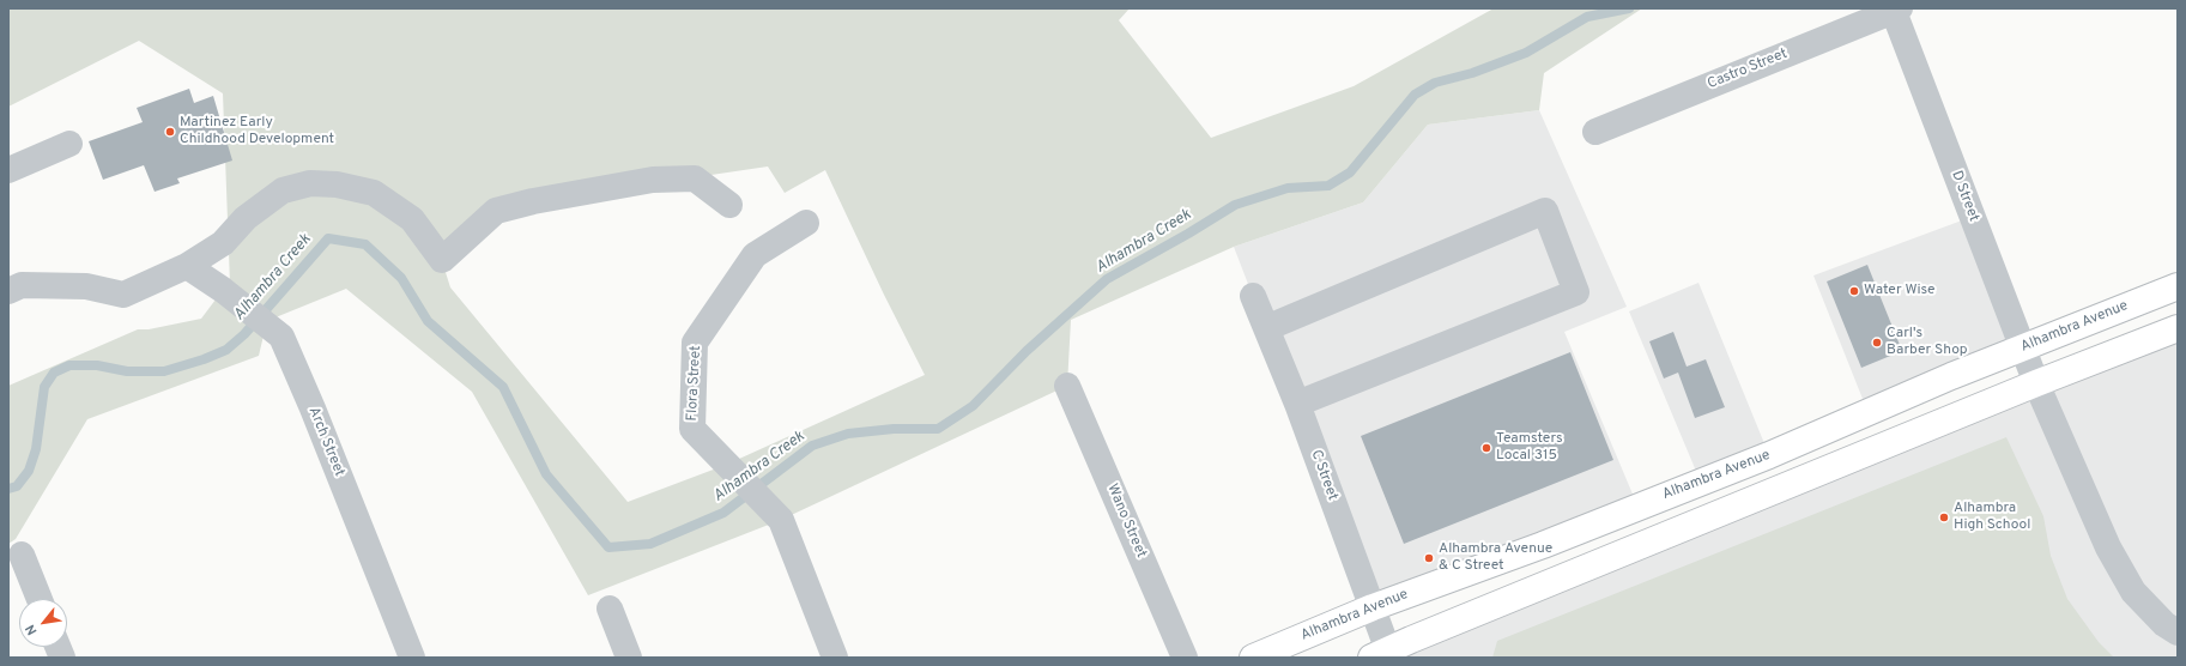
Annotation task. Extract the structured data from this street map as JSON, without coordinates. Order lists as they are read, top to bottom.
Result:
{
  "streets": {
    "main road": ["Alhambra Avenue"],
    "street": [
      "Castro Street",
      "D Street",
      "Flora Street",
      "Arch Street",
      "C Street",
      "Wano Street"
    ]
  },
  "crossings": [
    ["Castro Street", "D Street"],
    ["D Street", "Alhambra Avenue"],
    ["Alhambra Avenue", "C Street"]
  ],
  "water": ["Alhambra Creek"],
  "places": [
    "Martinez Early Childhood Development",
    "Water Wise",
    "Carl's Barber Shop",
    "Teamsters Local 315",
    "Alhambra High School",
    "Alhambra Avenue & C Street"
  ],
  "north": "bottom left"
}
